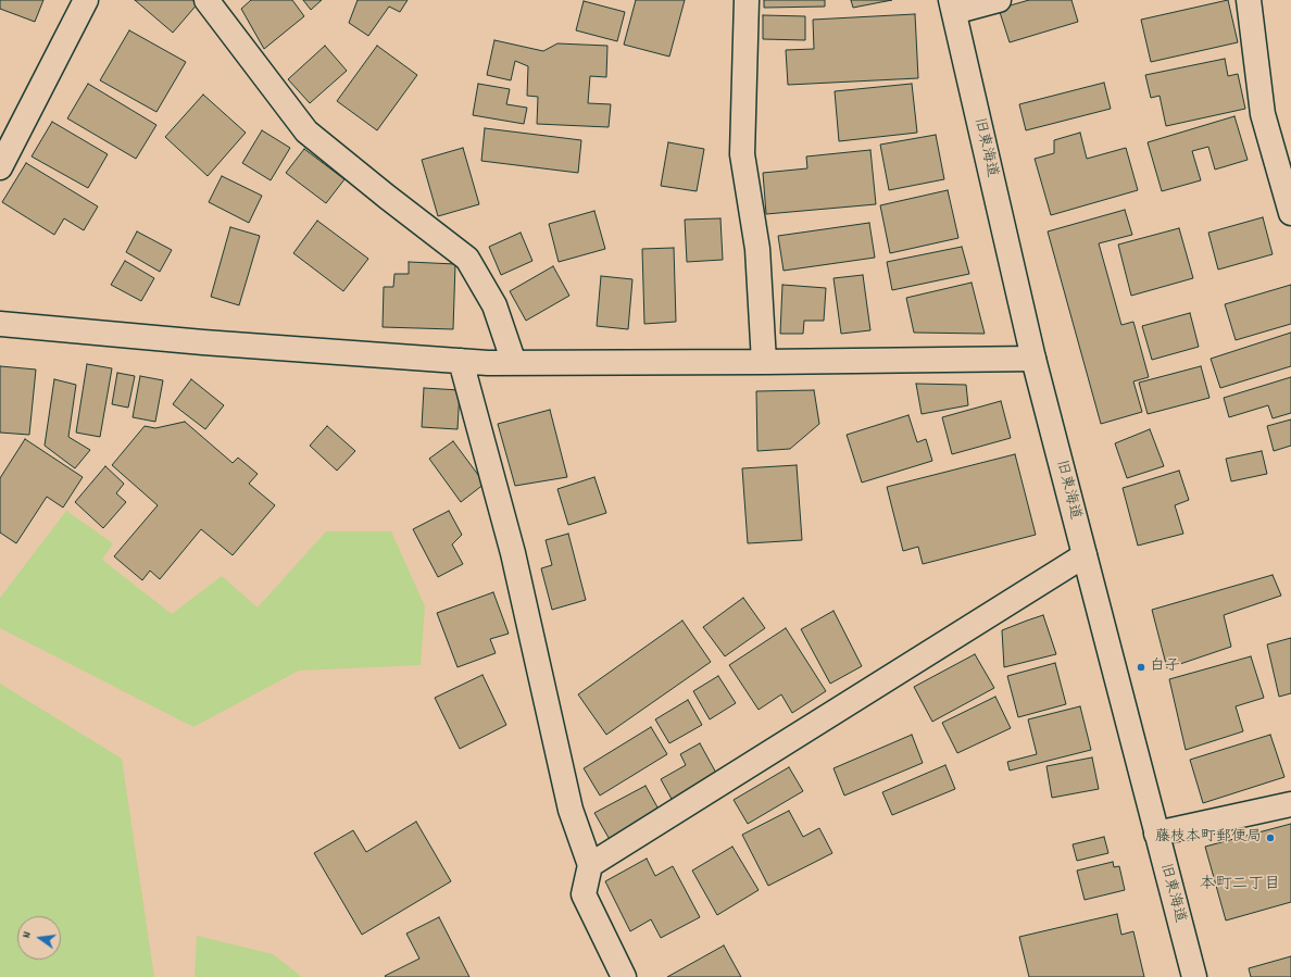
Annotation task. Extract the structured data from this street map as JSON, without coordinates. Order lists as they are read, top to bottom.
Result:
{
  "streets": {
    "street": ["旧東海道"]
  },
  "districts": ["本町二丁目"],
  "places": ["白子", "藤枝本町郵便局"],
  "north": "left"
}
